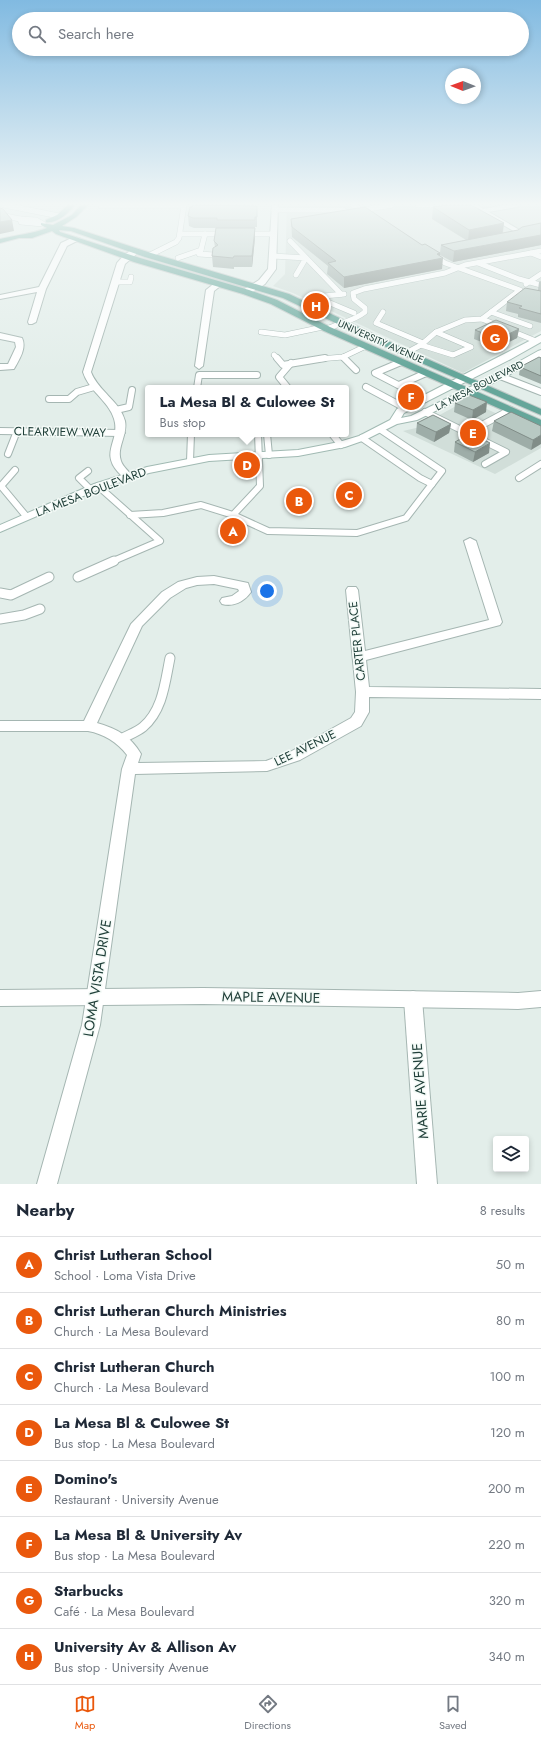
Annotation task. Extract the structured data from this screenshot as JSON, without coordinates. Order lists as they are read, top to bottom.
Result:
{
  "streets": {
    "main road": ["UNIVERSITY AVENUE"],
    "street": [
      "LA MESA BOULEVARD",
      "CLEARVIEW WAY",
      "CARTER PLACE",
      "LEE AVENUE",
      "LOMA VISTA DRIVE",
      "MAPLE AVENUE",
      "MARIE AVENUE"
    ]
  },
  "crossings": [
    ["UNIVERSITY AVENUE", "LA MESA BOULEVARD"],
    ["CARTER PLACE", "LEE AVENUE"],
    ["LEE AVENUE", "LOMA VISTA DRIVE"],
    ["LOMA VISTA DRIVE", "MAPLE AVENUE"],
    ["MAPLE AVENUE", "MARIE AVENUE"]
  ],
  "north": "left",
  "page": {
    "search": "Search here",
    "pins": [
      "H",
      "G",
      "F",
      "E",
      "D",
      "C",
      "B",
      "A"
    ],
    "popup": ["La Mesa Bl & Culowee St", "Bus stop"],
    "heading": ["Nearby", "8 results"],
    "list": [
      {
        "mark": "A",
        "name": "Christ Lutheran School",
        "note": "School · Loma Vista Drive",
        "value": "50 m"
      },
      {
        "mark": "B",
        "name": "Christ Lutheran Church Ministries",
        "note": "Church · La Mesa Boulevard",
        "value": "80 m"
      },
      {
        "mark": "C",
        "name": "Christ Lutheran Church",
        "note": "Church · La Mesa Boulevard",
        "value": "100 m"
      },
      {
        "mark": "D",
        "name": "La Mesa Bl & Culowee St",
        "note": "Bus stop · La Mesa Boulevard",
        "value": "120 m"
      },
      {
        "mark": "E",
        "name": "Domino's",
        "note": "Restaurant · University Avenue",
        "value": "200 m"
      },
      {
        "mark": "F",
        "name": "La Mesa Bl & University Av",
        "note": "Bus stop · La Mesa Boulevard",
        "value": "220 m"
      },
      {
        "mark": "G",
        "name": "Starbucks",
        "note": "Café · La Mesa Boulevard",
        "value": "320 m"
      },
      {
        "mark": "H",
        "name": "University Av & Allison Av",
        "note": "Bus stop · University Avenue",
        "value": "340 m"
      }
    ],
    "nav": ["Map", "Directions", "Saved"]
  }
}
